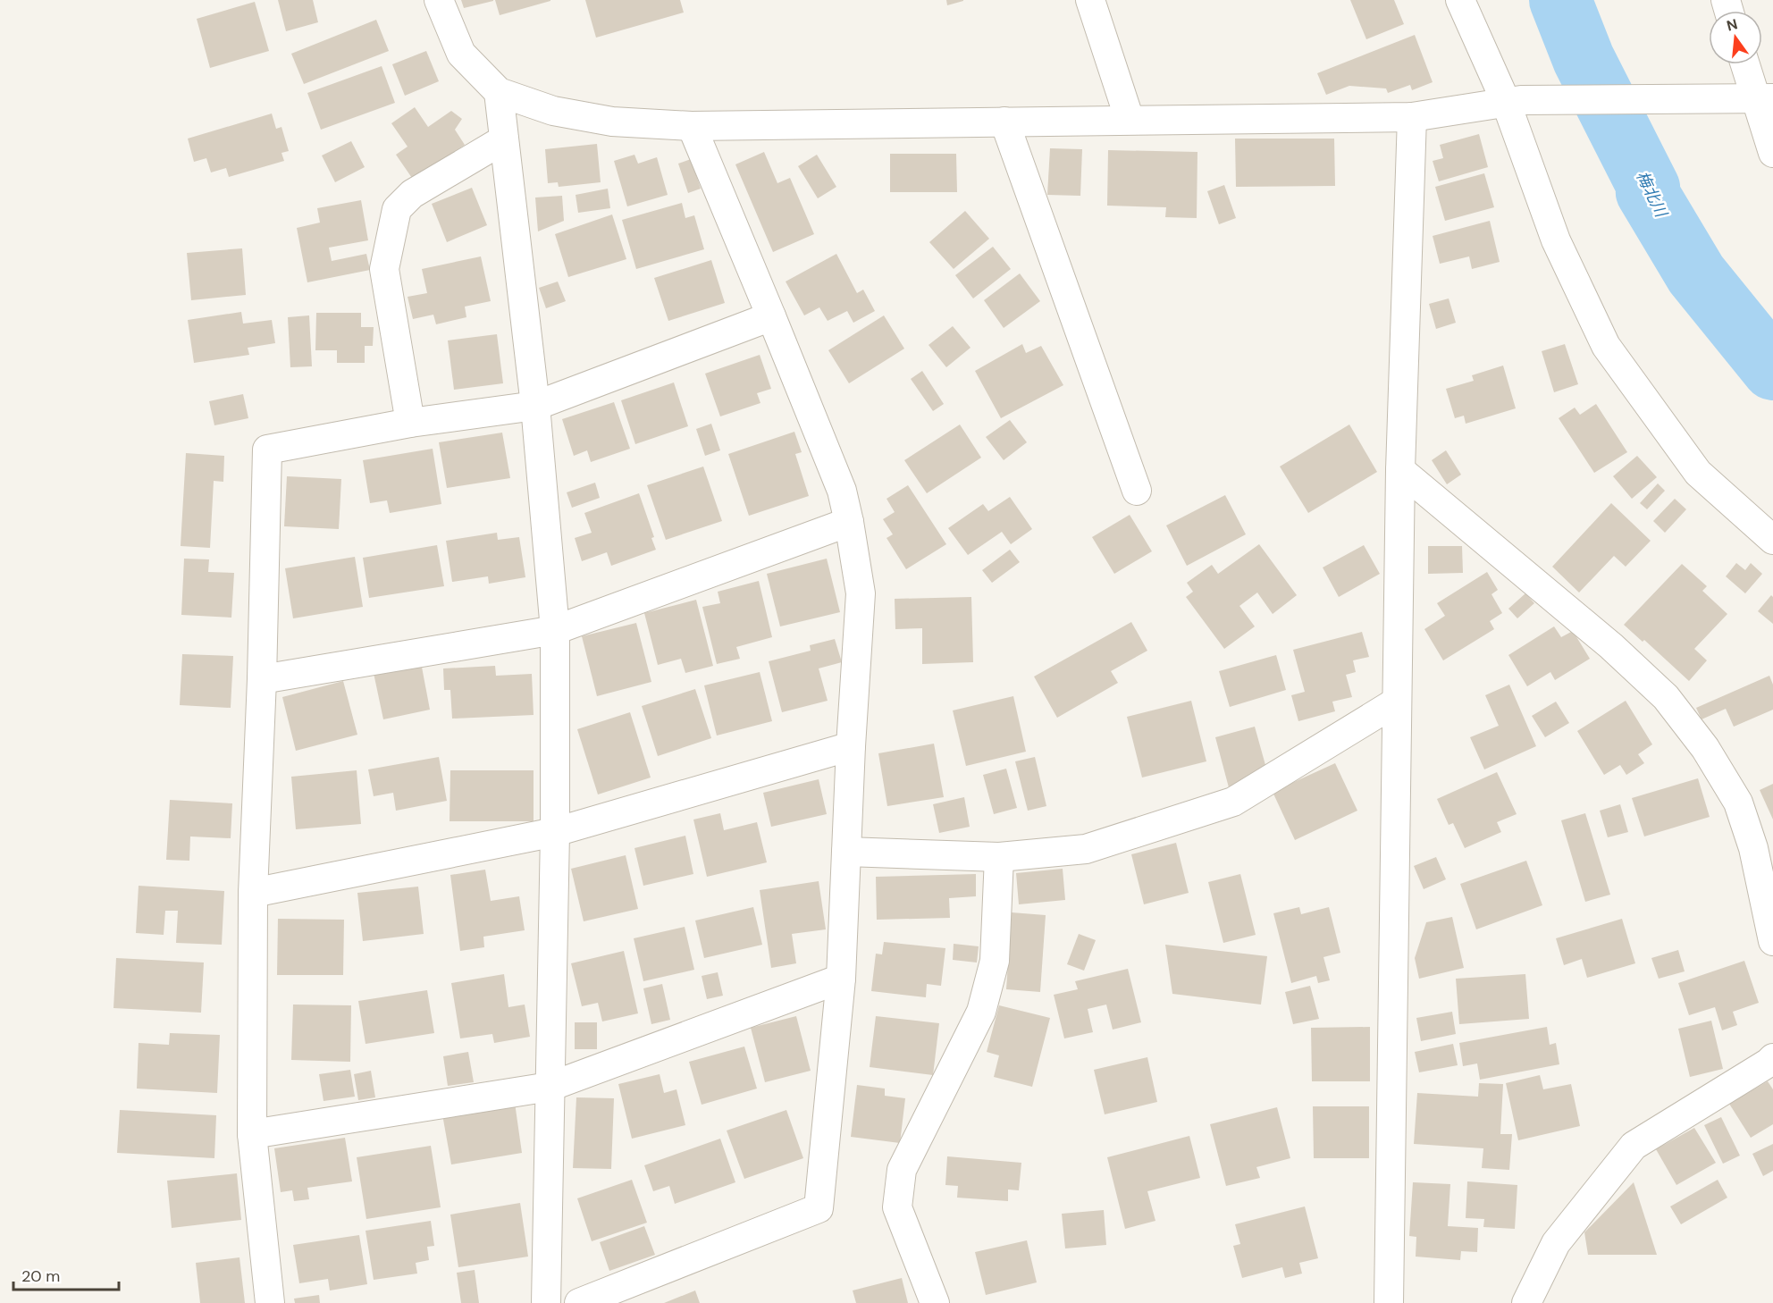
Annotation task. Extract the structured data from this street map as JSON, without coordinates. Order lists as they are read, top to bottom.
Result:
{
  "water": ["梅北川"],
  "scale_bar": "20 m",
  "north": "top"
}
